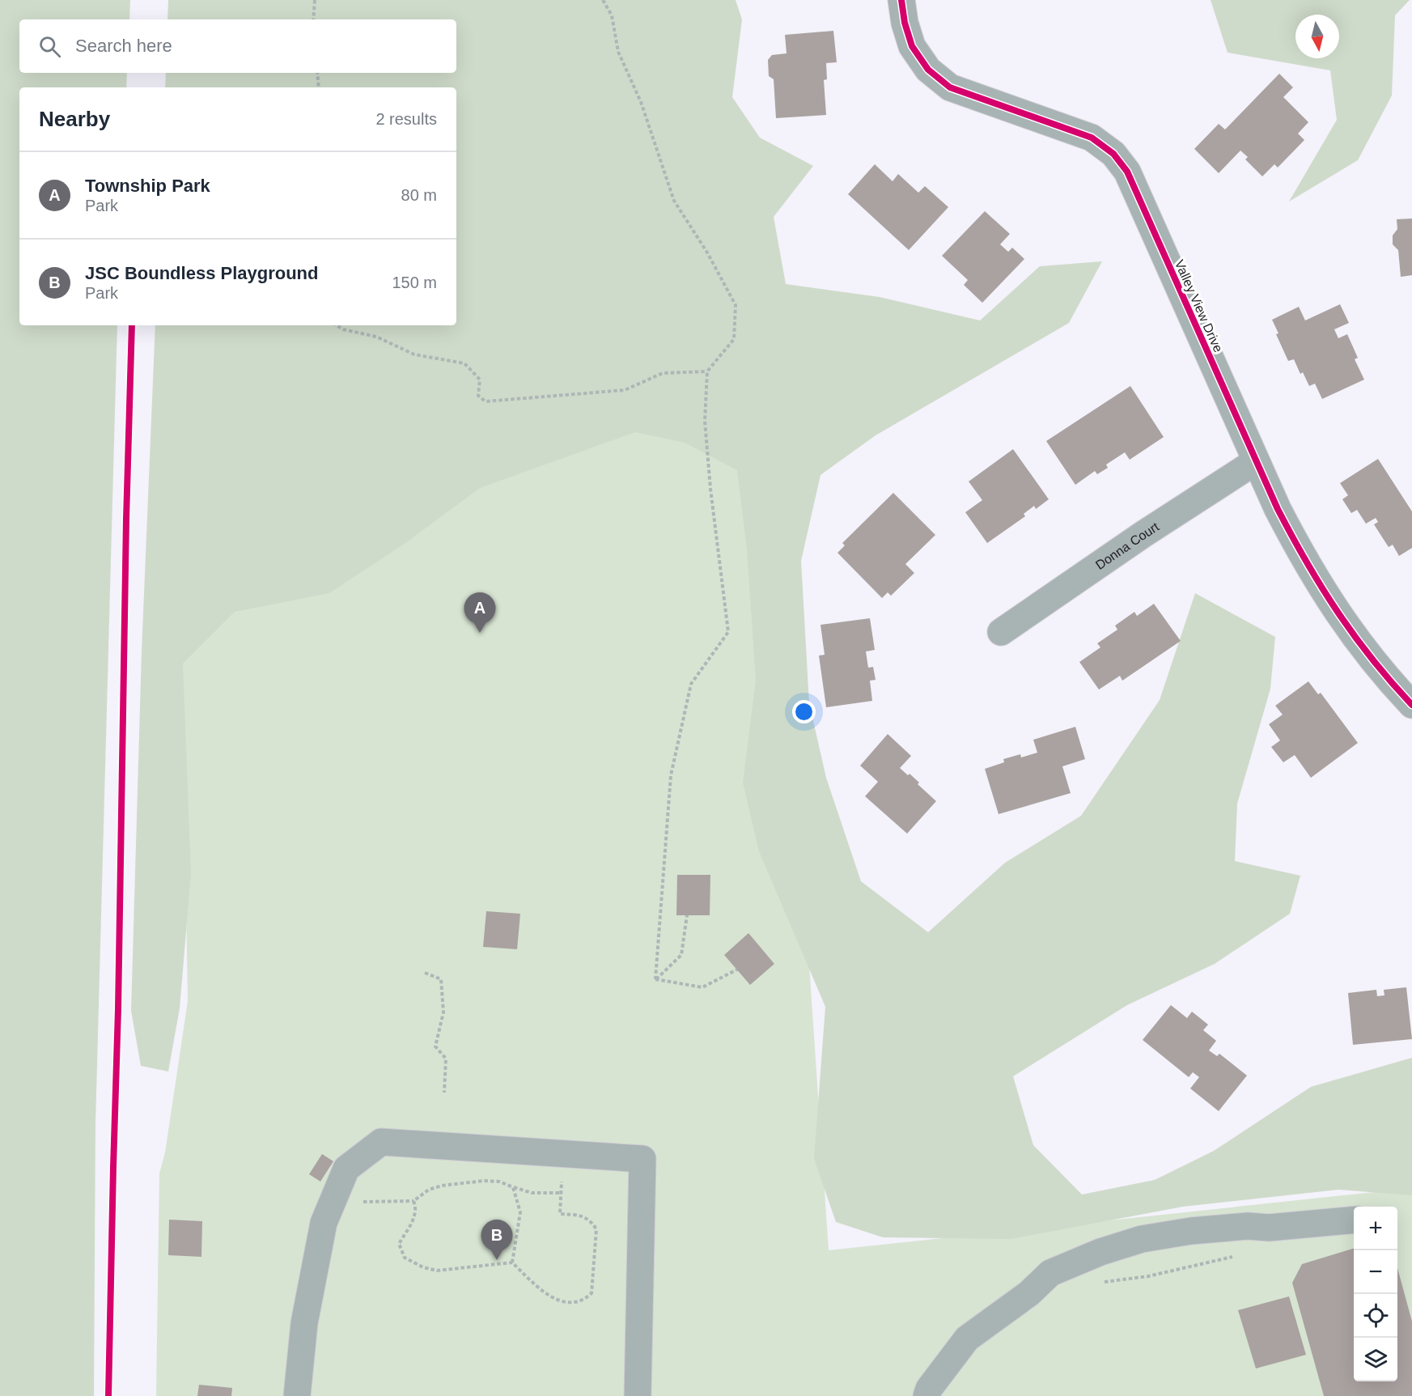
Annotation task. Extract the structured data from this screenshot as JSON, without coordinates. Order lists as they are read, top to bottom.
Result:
{
  "streets": {
    "street": ["Valley View Drive", "Donna Court"]
  },
  "crossings": [
    ["Valley View Drive", "Donna Court"]
  ],
  "north": "bottom",
  "page": {
    "search": "Search here",
    "heading": ["Nearby", "2 results"],
    "list": [
      {
        "mark": "A",
        "name": "Township Park",
        "note": "Park",
        "value": "80 m"
      },
      {
        "mark": "B",
        "name": "JSC Boundless Playground",
        "note": "Park",
        "value": "150 m"
      }
    ],
    "pins": ["A", "B"],
    "map_buttons": ["+", "−"]
  }
}
